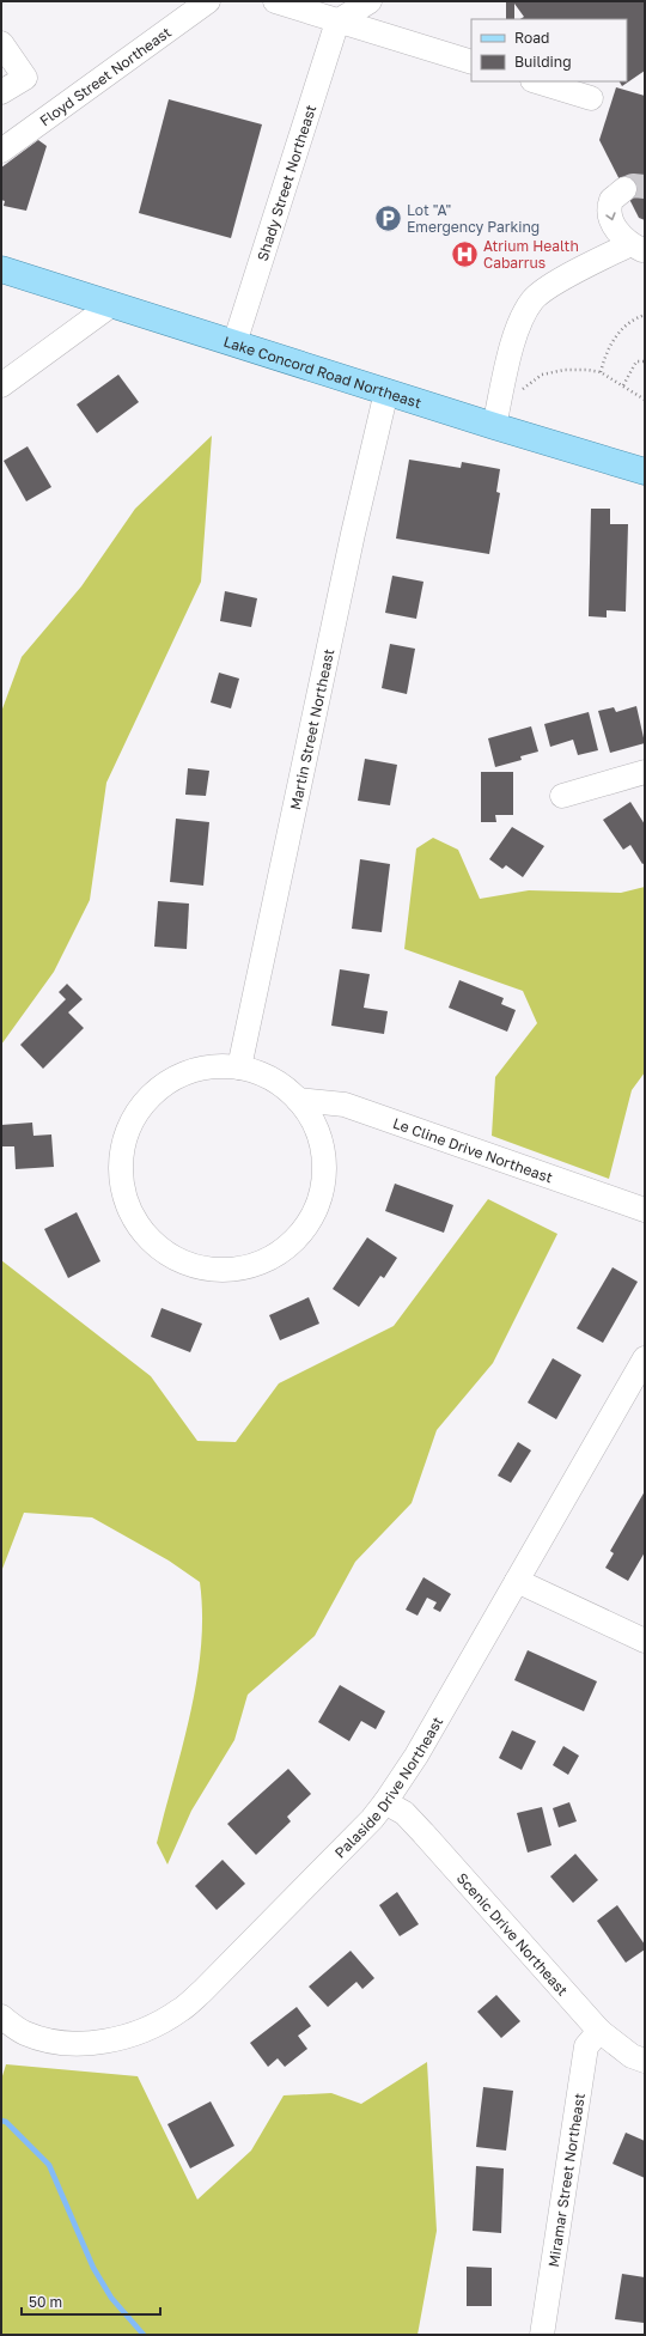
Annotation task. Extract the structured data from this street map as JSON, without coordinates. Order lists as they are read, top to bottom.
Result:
{
  "streets": {
    "main road": ["Lake Concord Road Northeast"],
    "street": [
      "Floyd Street Northeast",
      "Shady Street Northeast",
      "Martin Street Northeast",
      "Le Cline Drive Northeast",
      "Palaside Drive Northeast",
      "Scenic Drive Northeast",
      "Miramar Street Northeast"
    ]
  },
  "crossings": [
    ["Shady Street Northeast", "Lake Concord Road Northeast"],
    ["Lake Concord Road Northeast", "Martin Street Northeast"],
    ["Palaside Drive Northeast", "Scenic Drive Northeast"],
    ["Scenic Drive Northeast", "Miramar Street Northeast"]
  ],
  "places": {
    "parking": ["Lot \"A\" Emergency Parking"],
    "hospital": ["Atrium Health Cabarrus"]
  },
  "legend": ["Road", "Building"],
  "scale_bar": "50 m"
}
